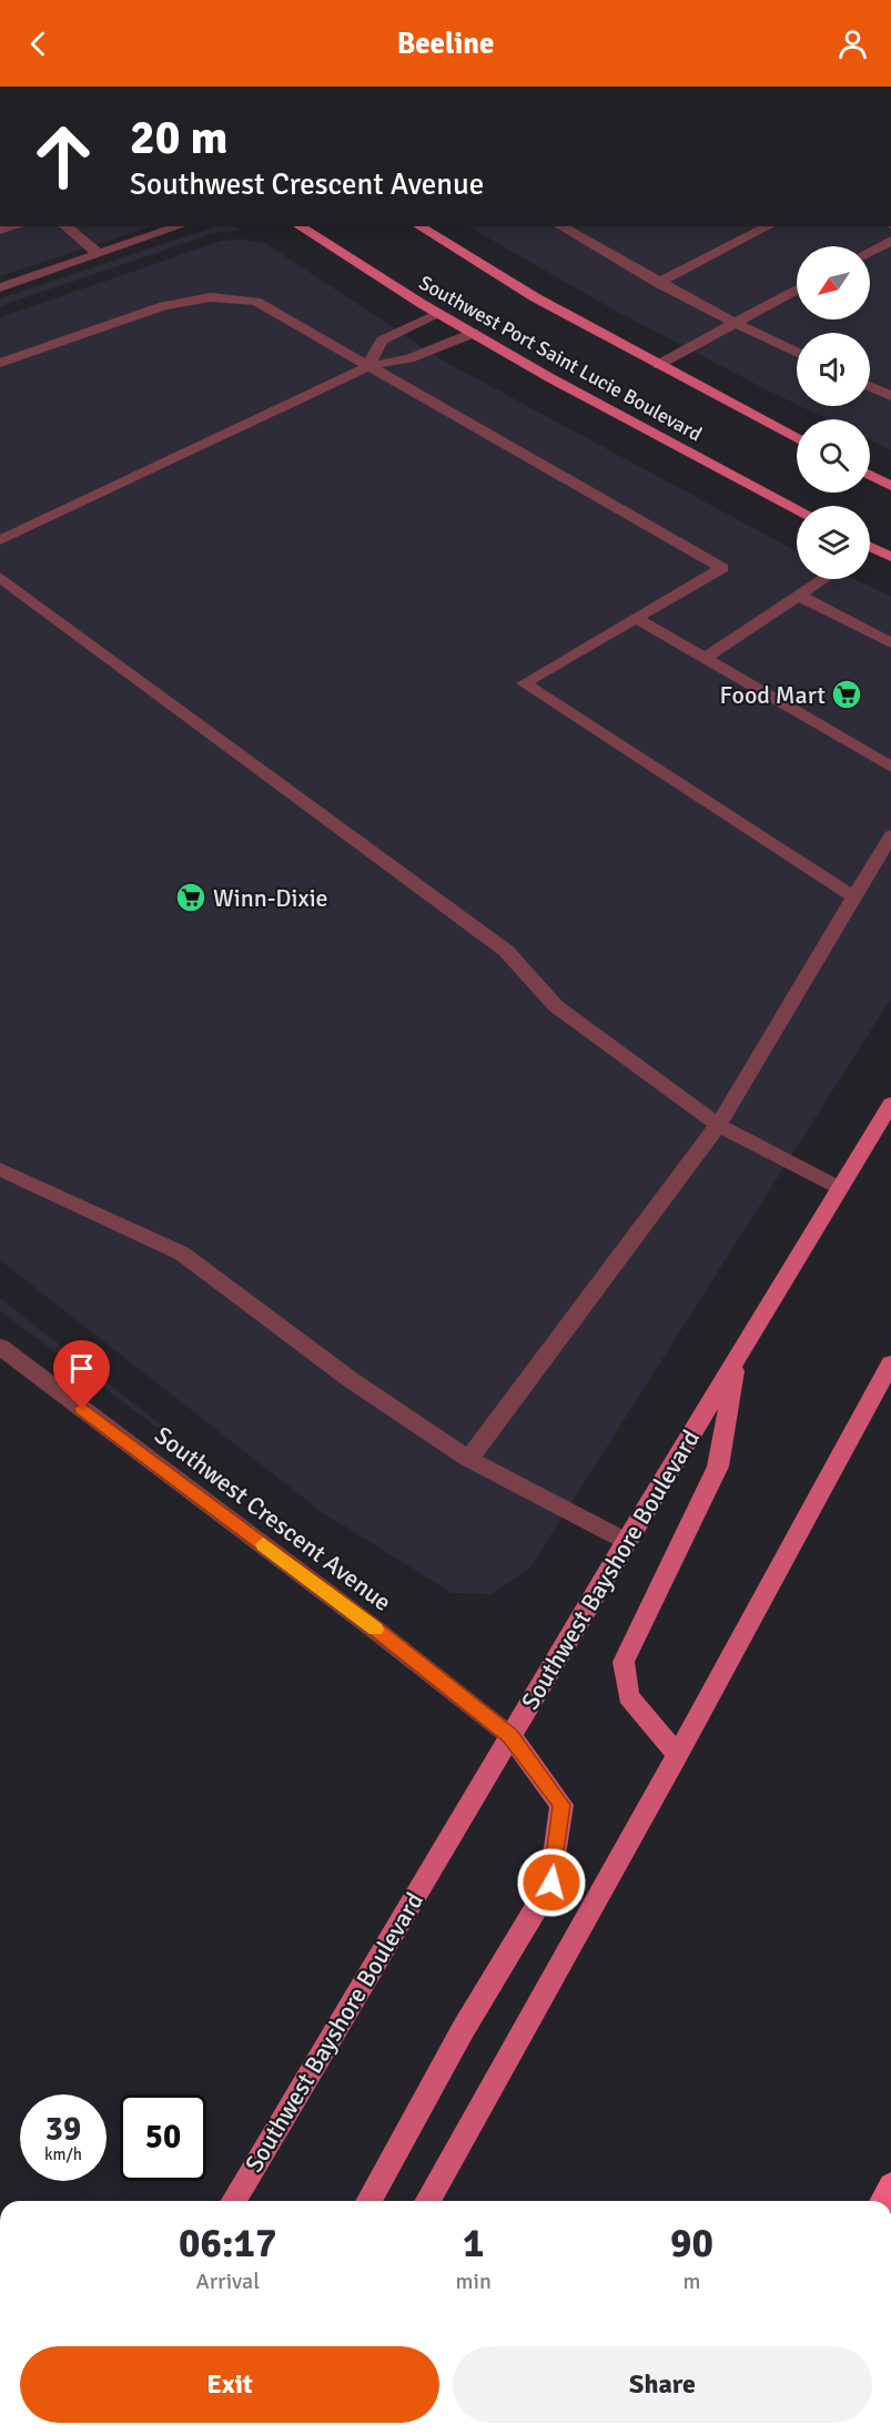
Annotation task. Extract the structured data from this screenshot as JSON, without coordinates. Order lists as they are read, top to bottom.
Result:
{
  "streets": {
    "main road": ["Southwest Port Saint Lucie Boulevard", "Southwest Bayshore Boulevard"],
    "street": ["Southwest Crescent Avenue"]
  },
  "crossings": [
    ["Southwest Crescent Avenue", "Southwest Bayshore Boulevard"]
  ],
  "places": {
    "supermarket": ["Food Mart", "Winn-Dixie"]
  },
  "north": "bottom left",
  "page": {
    "header": "Beeline",
    "turn": ["20 m", "Southwest Crescent Avenue"],
    "speed": "39 km/h",
    "limit": "50",
    "eta": [
      "06:17",
      "Arrival",
      "1",
      "min",
      "90",
      "m"
    ],
    "buttons": ["Exit", "Share"]
  }
}
